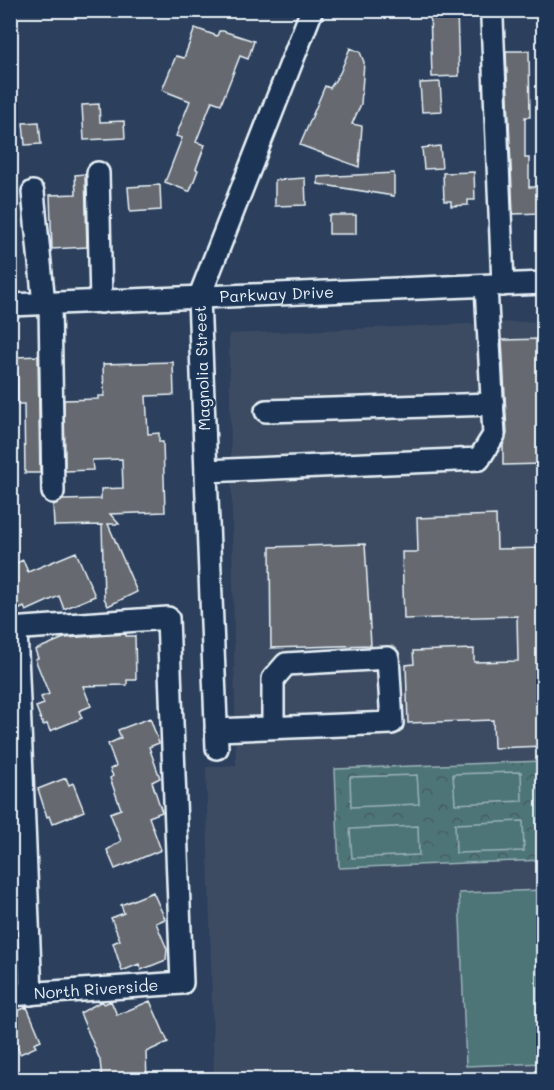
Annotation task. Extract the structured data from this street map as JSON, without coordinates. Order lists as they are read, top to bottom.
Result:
{
  "streets": {
    "street": ["Parkway Drive", "Magnolia Street", "North Riverside"]
  },
  "crossings": [
    ["Parkway Drive", "Magnolia Street"]
  ]
}
